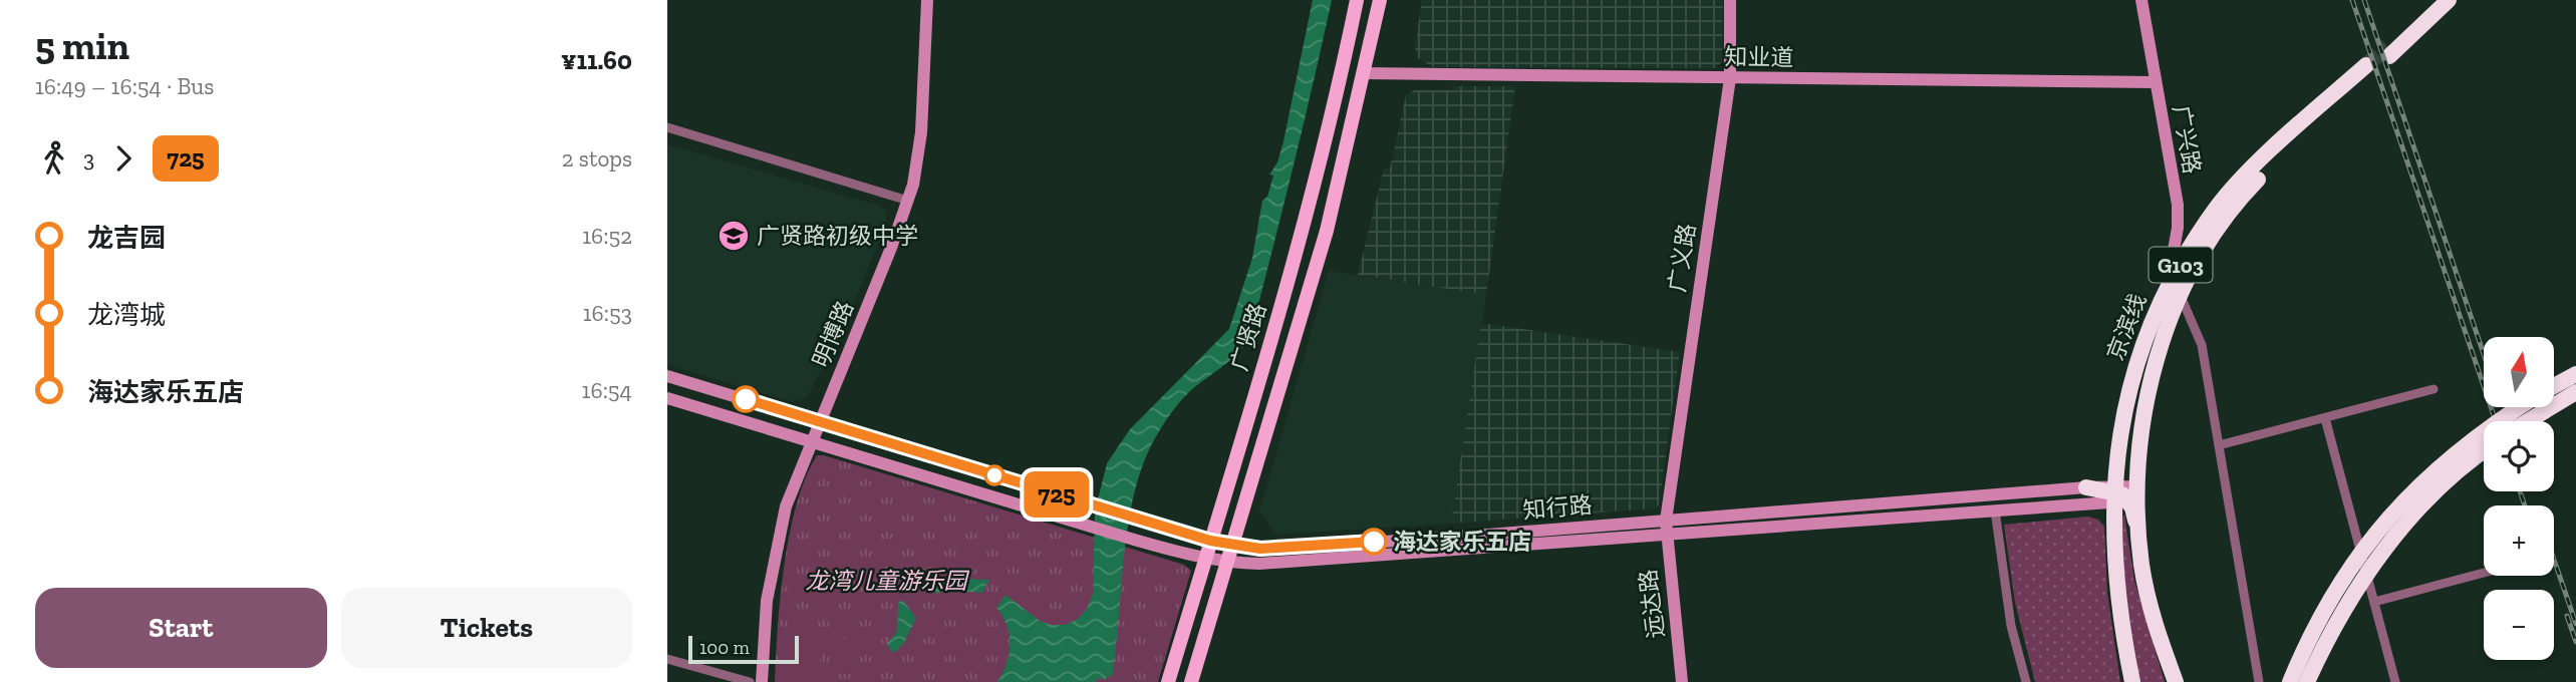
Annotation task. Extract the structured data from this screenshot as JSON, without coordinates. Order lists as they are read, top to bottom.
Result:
{
  "streets": {
    "highway": ["G103", "京滨线"],
    "main road": [
      "知业道",
      "广兴路",
      "广义路",
      "明博路",
      "广贤路",
      "知行路",
      "远达路"
    ]
  },
  "crossings": [
    ["知业道", "广兴路"],
    ["知业道", "广义路"],
    ["知业道", "广贤路"],
    ["广兴路", "京滨线"],
    ["广义路", "知行路"],
    ["广义路", "远达路"],
    ["明博路", "知行路"],
    ["广贤路", "知行路"],
    ["知行路", "远达路"]
  ],
  "parks": ["龙湾儿童游乐园"],
  "places": {
    "school or university": ["广贤路初级中学"],
    "other": ["海达家乐五店"]
  },
  "lines": ["bus line 725"],
  "scale_bar": "100 m",
  "north": "top",
  "page": {
    "heading": ["5 min", "16:49 – 16:54 · Bus", "¥11.60"],
    "on_map": "725",
    "legs": ["3", "725", "2 stops"],
    "list": [
      {
        "name": "龙吉园",
        "value": "16:52"
      },
      {
        "name": "龙湾城",
        "value": "16:53"
      },
      {
        "name": "海达家乐五店",
        "value": "16:54"
      }
    ],
    "map_buttons": ["+", "−"],
    "buttons": ["Start", "Tickets"],
    "scale": "100 m"
  }
}
